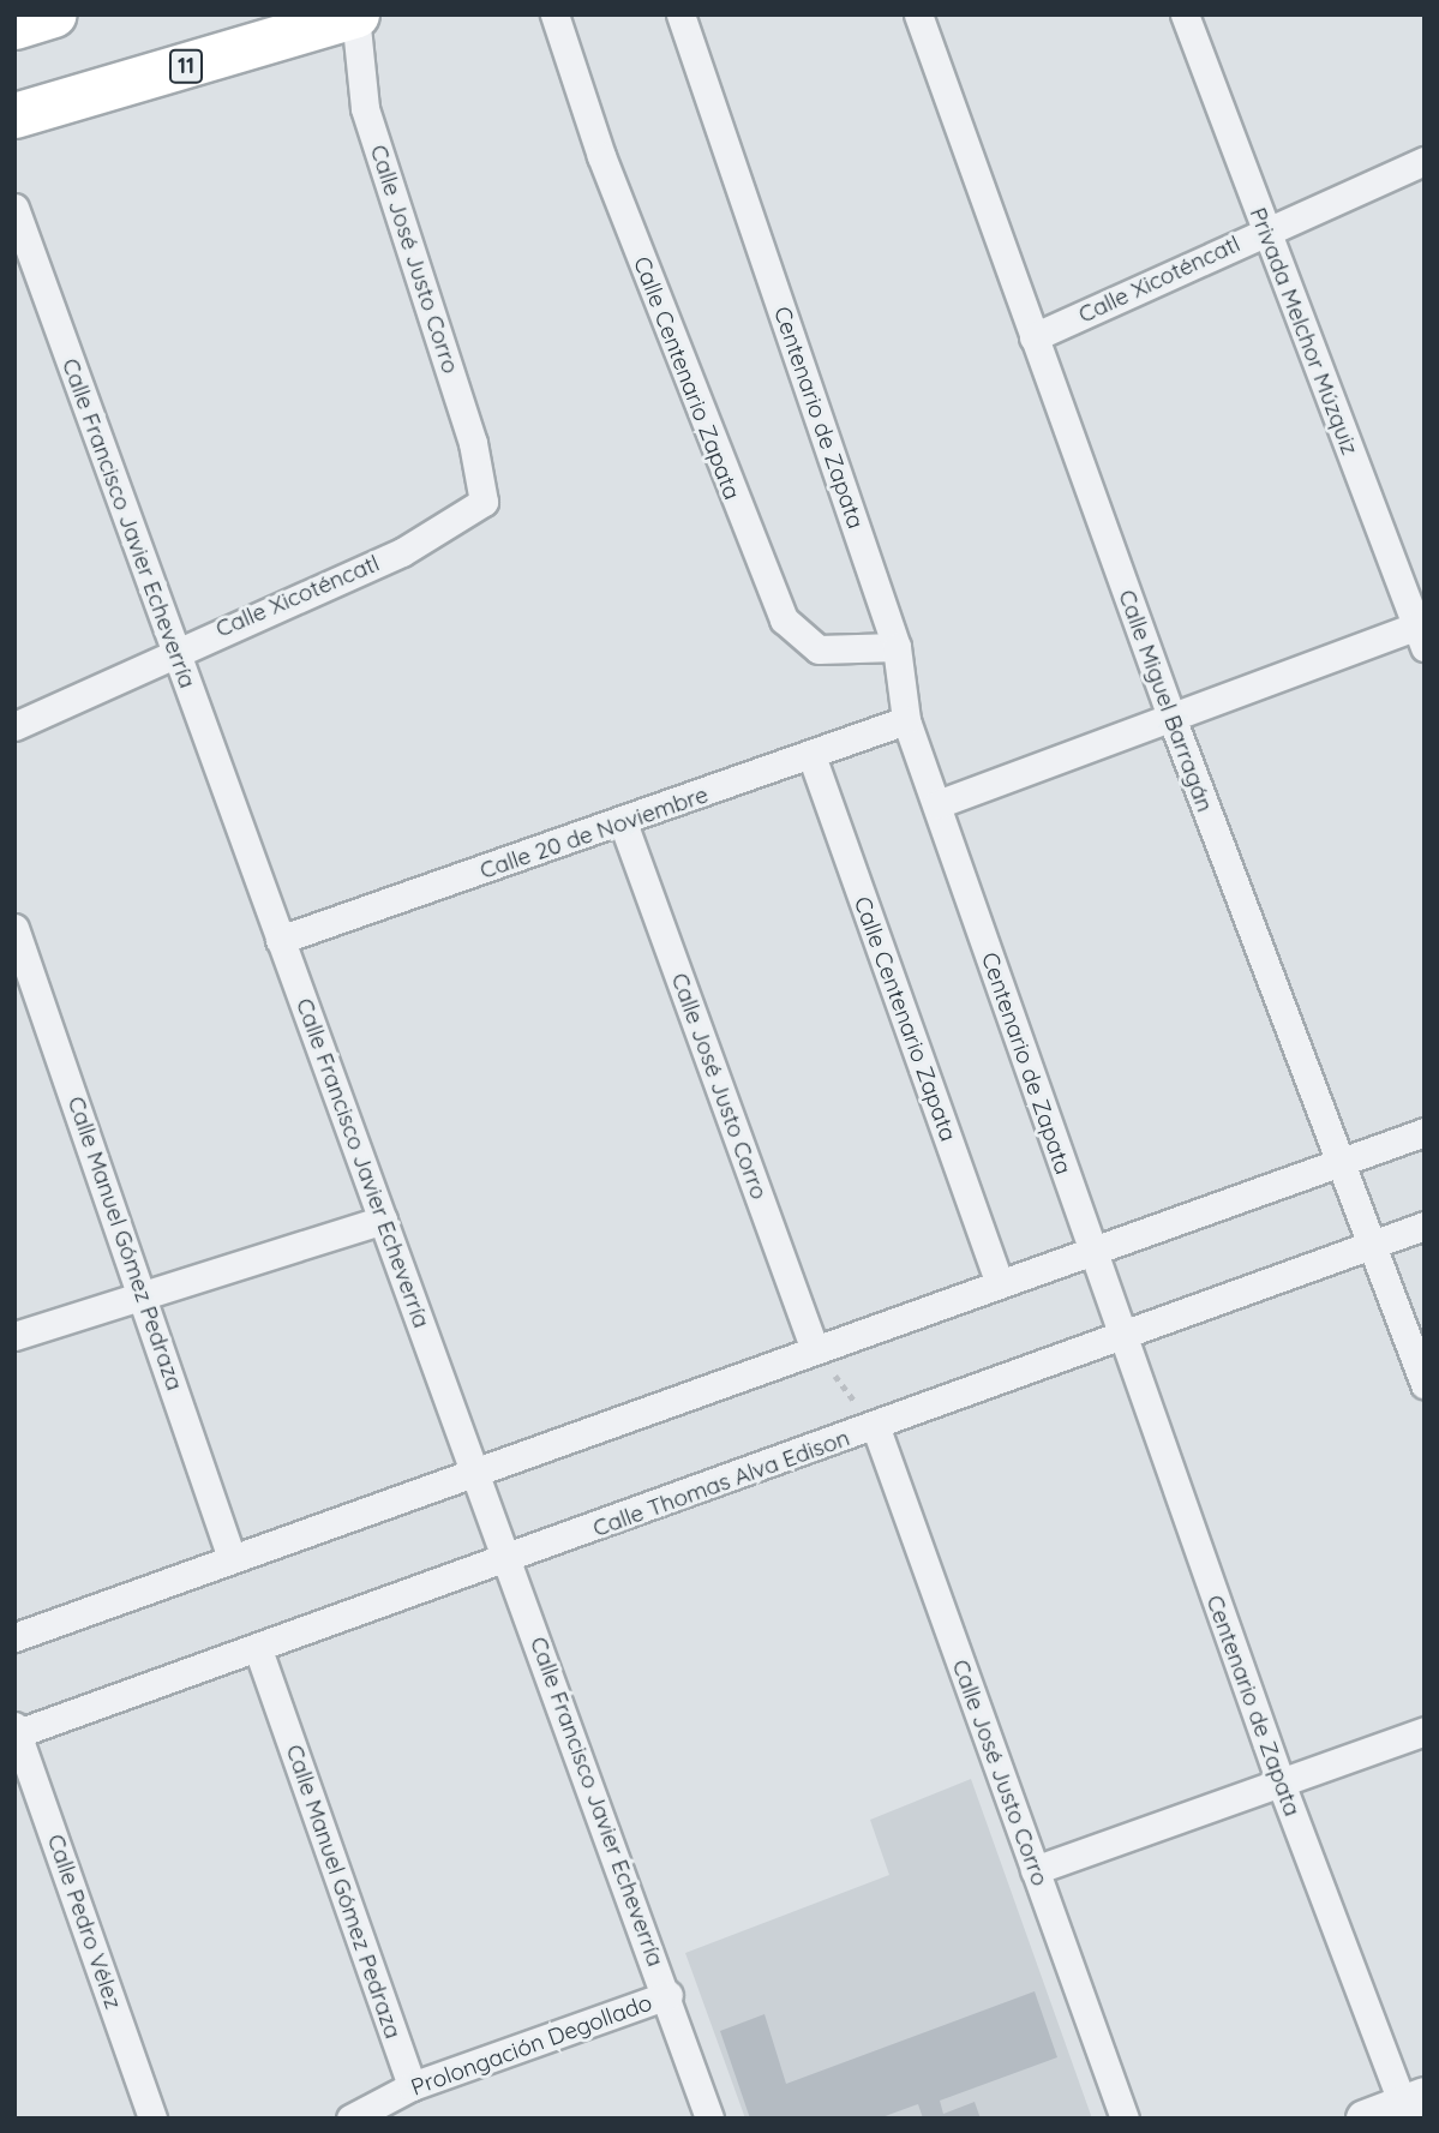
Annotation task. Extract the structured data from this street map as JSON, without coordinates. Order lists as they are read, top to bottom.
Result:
{
  "streets": {
    "main road": ["11"],
    "street": [
      "Calle José Justo Corro",
      "Calle Xicoténcatl",
      "Privada Melchor Múzquiz",
      "Calle Centenario Zapata",
      "Centenario de Zapata",
      "Calle Francisco Javier Echeverría",
      "Calle Miguel Barragán",
      "Calle 20 de Noviembre",
      "Calle Manuel Gómez Pedraza",
      "Calle Thomas Alva Edison",
      "Calle Pedro Vélez",
      "Prolongación Degollado"
    ]
  },
  "crossings": [
    ["11", "Calle José Justo Corro"],
    ["Calle José Justo Corro", "Calle Xicoténcatl"],
    ["Calle José Justo Corro", "Calle 20 de Noviembre"],
    ["Calle José Justo Corro", "Calle Thomas Alva Edison"],
    ["Calle Xicoténcatl", "Privada Melchor Múzquiz"],
    ["Calle Xicoténcatl", "Calle Francisco Javier Echeverría"],
    ["Calle Xicoténcatl", "Calle Miguel Barragán"],
    ["Calle Centenario Zapata", "Centenario de Zapata"],
    ["Calle Centenario Zapata", "Calle 20 de Noviembre"],
    ["Centenario de Zapata", "Calle 20 de Noviembre"],
    ["Centenario de Zapata", "Calle Thomas Alva Edison"],
    ["Calle Francisco Javier Echeverría", "Calle 20 de Noviembre"],
    ["Calle Francisco Javier Echeverría", "Calle Thomas Alva Edison"],
    ["Calle Francisco Javier Echeverría", "Prolongación Degollado"],
    ["Calle Miguel Barragán", "Calle Thomas Alva Edison"],
    ["Calle Manuel Gómez Pedraza", "Calle Thomas Alva Edison"],
    ["Calle Manuel Gómez Pedraza", "Prolongación Degollado"],
    ["Calle Thomas Alva Edison", "Calle Pedro Vélez"]
  ]
}
